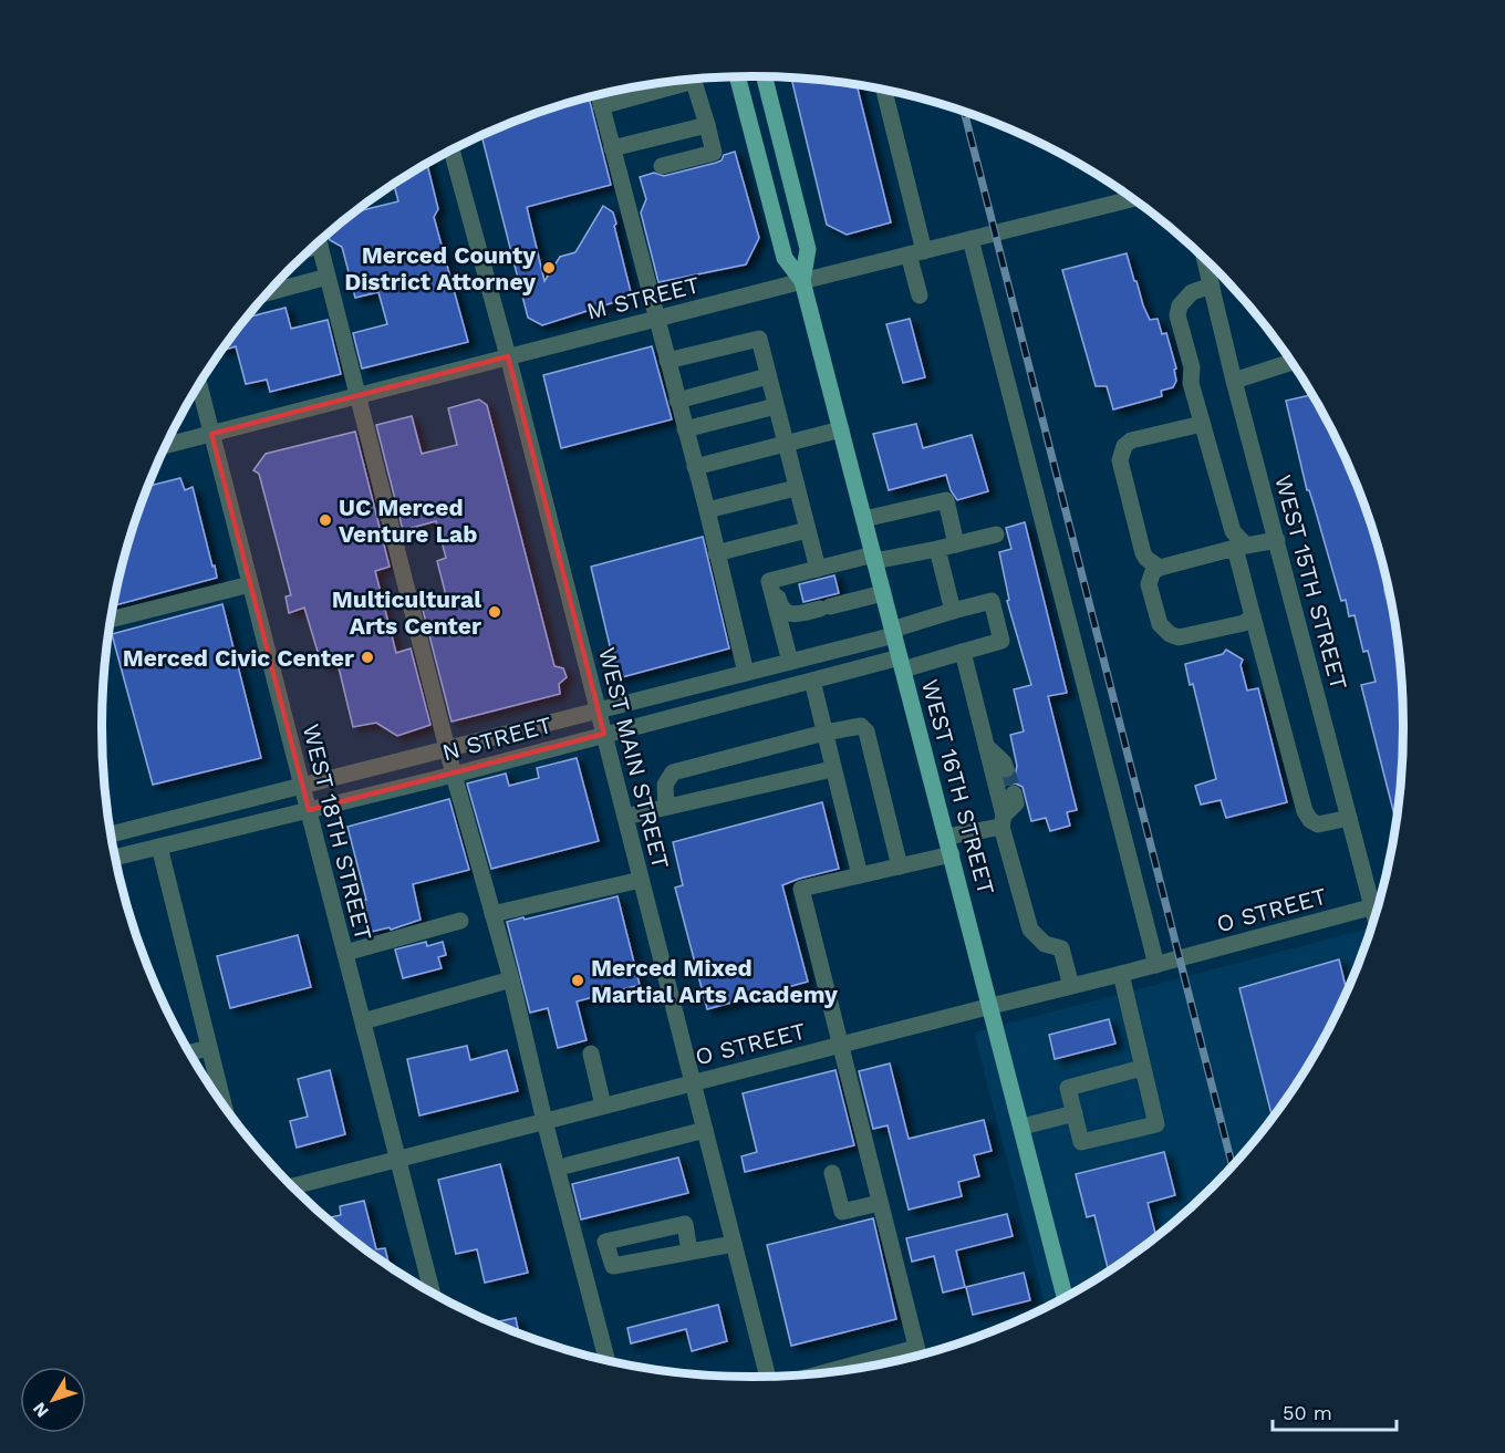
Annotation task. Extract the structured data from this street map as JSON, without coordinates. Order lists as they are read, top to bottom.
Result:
{
  "streets": {
    "main road": ["WEST 16TH STREET"],
    "street": [
      "M STREET",
      "WEST 15TH STREET",
      "N STREET",
      "WEST MAIN STREET",
      "WEST 18TH STREET",
      "O STREET"
    ]
  },
  "crossings": [
    ["M STREET", "WEST MAIN STREET"],
    ["M STREET", "WEST 16TH STREET"],
    ["M STREET", "WEST 18TH STREET"],
    ["N STREET", "WEST MAIN STREET"],
    ["N STREET", "WEST 16TH STREET"],
    ["N STREET", "WEST 18TH STREET"],
    ["WEST MAIN STREET", "O STREET"],
    ["WEST 16TH STREET", "O STREET"],
    ["WEST 18TH STREET", "O STREET"]
  ],
  "places": [
    "Merced County District Attorney",
    "UC Merced Venture Lab",
    "Multicultural Arts Center",
    "Merced Civic Center",
    "Merced Mixed Martial Arts Academy"
  ],
  "scale_bar": "50 m",
  "north": "bottom left"
}
